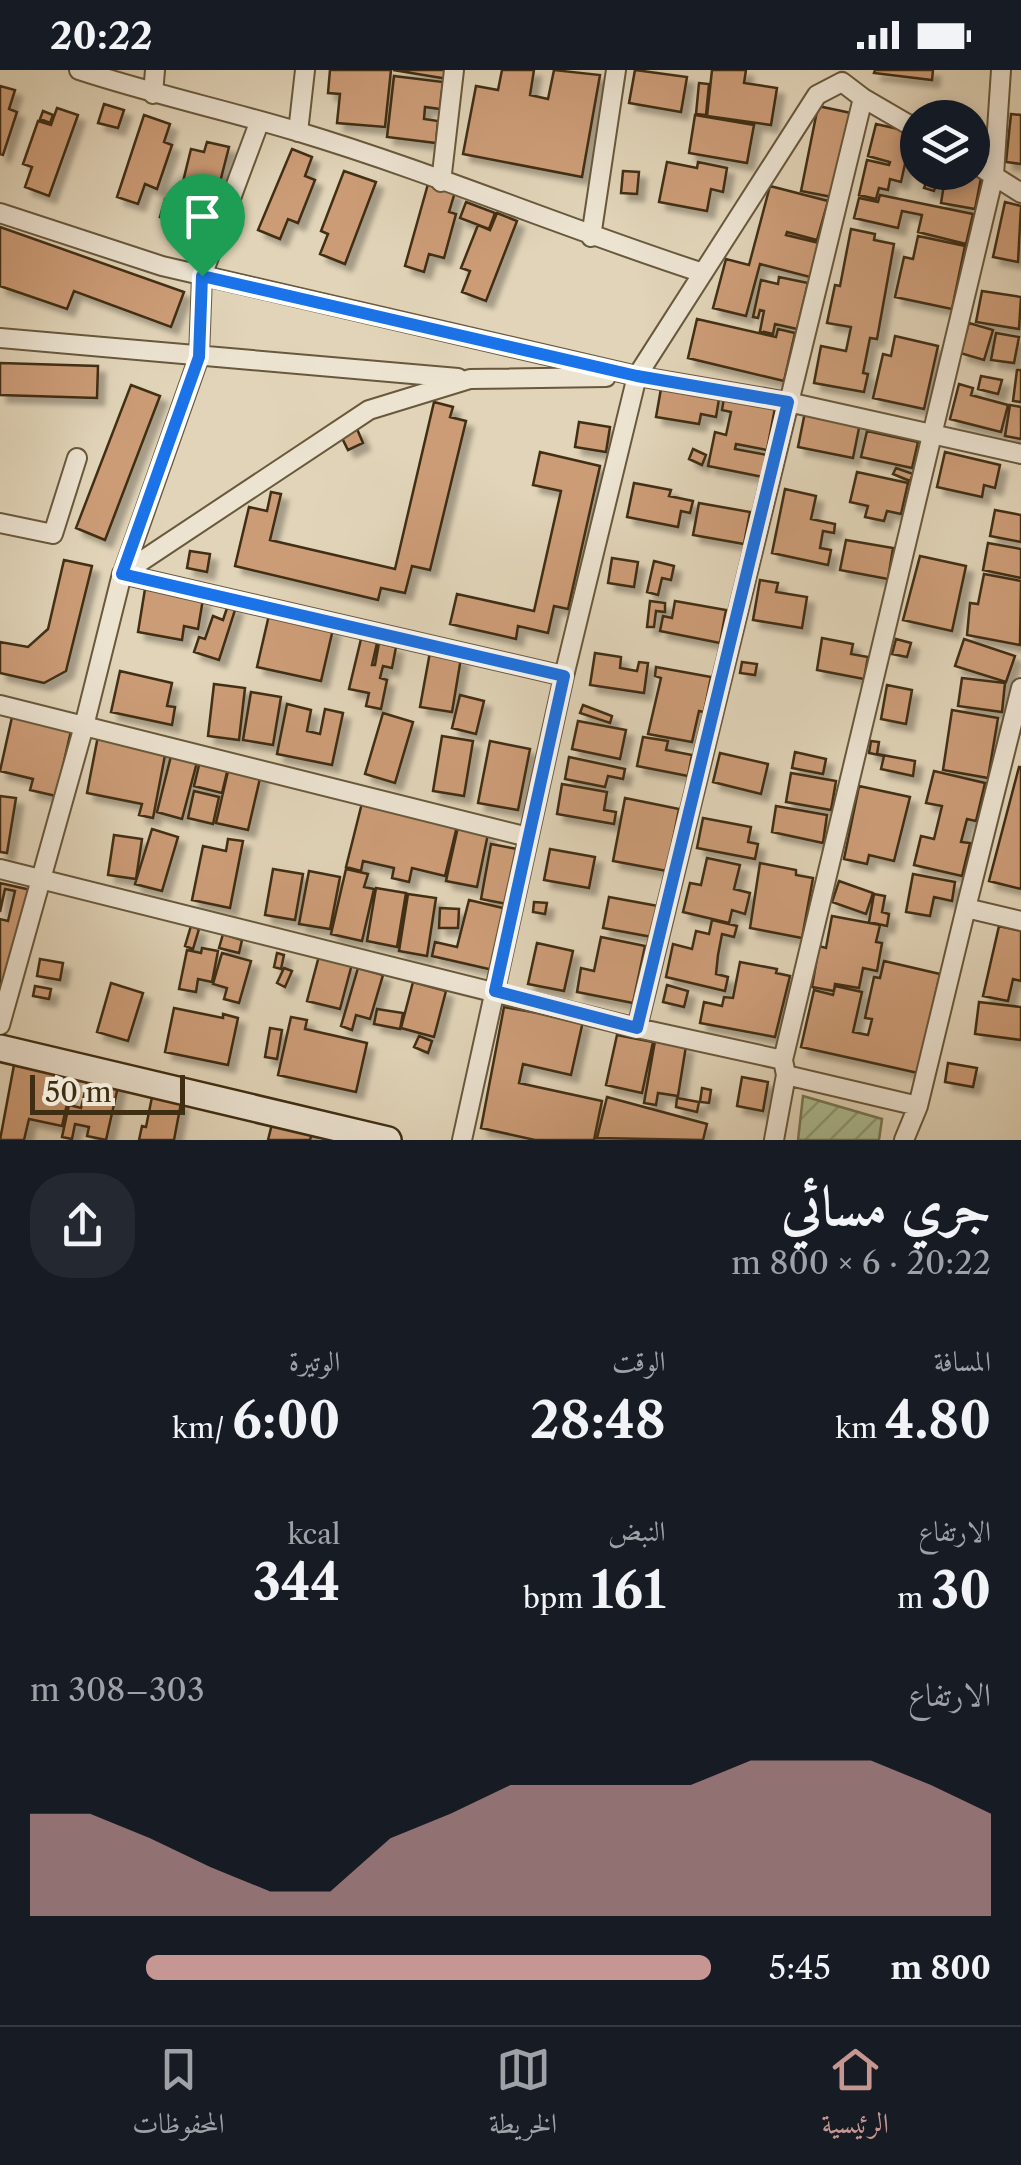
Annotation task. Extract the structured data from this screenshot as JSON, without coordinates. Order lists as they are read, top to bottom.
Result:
{
  "scale_bar": "50 m",
  "page": {
    "status": "20:22",
    "scale": "50 m",
    "heading": ["جري مسائي", "20:22 · 6 × 800 m"],
    "stats": [
      ["المسافة", "4.80 km"],
      ["الوقت", "28:48"],
      ["الوتيرة", "6:00 /km"],
      ["الارتفاع", "30 m"],
      ["النبض", "161 bpm"],
      ["kcal", "344"]
    ],
    "chart": ["الارتفاع", "303–308 m"],
    "list": [
      {
        "name": "800 m",
        "note": "5:45"
      }
    ],
    "tabs": ["الرئيسية", "الخريطة", "المحفوظات"]
  }
}
